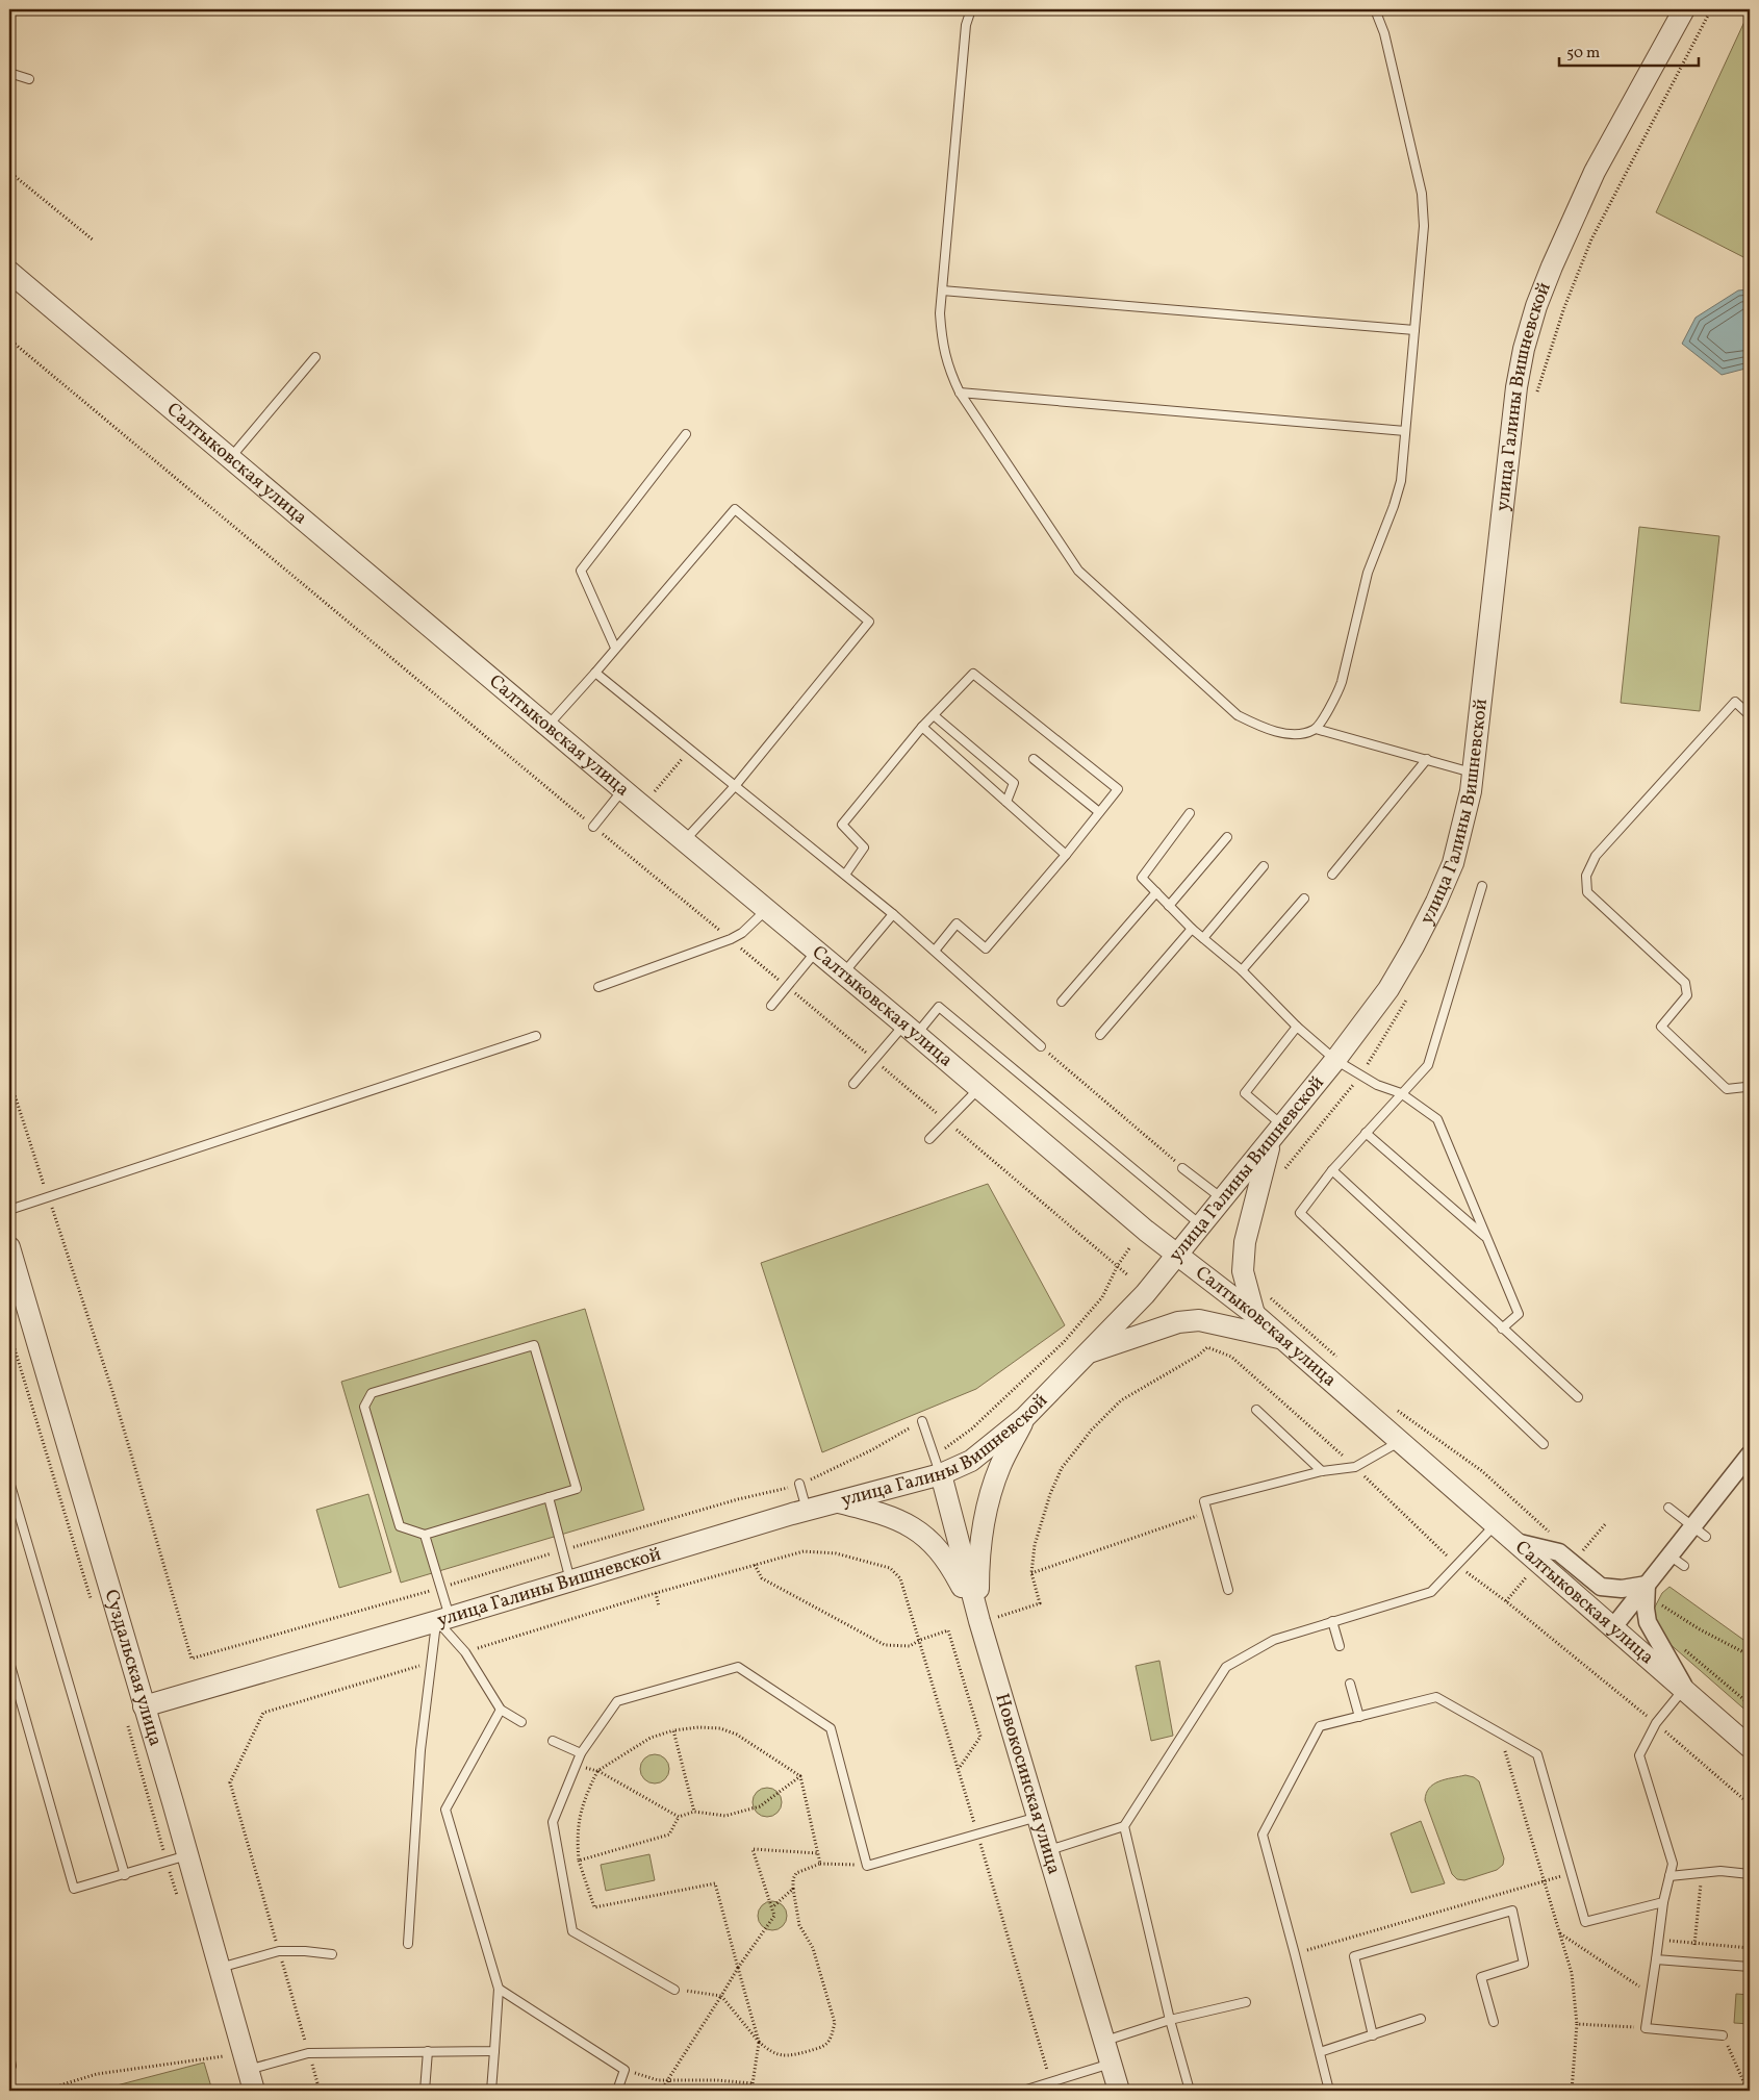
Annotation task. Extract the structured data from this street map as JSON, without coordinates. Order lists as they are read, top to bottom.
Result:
{
  "streets": {
    "street": [
      "улица Галины Вишневской",
      "Салтыковская улица",
      "Суздальская улица",
      "Новокосинская улица"
    ]
  },
  "crossings": [
    ["улица Галины Вишневской", "Салтыковская улица"],
    ["улица Галины Вишневской", "Суздальская улица"],
    ["улица Галины Вишневской", "Новокосинская улица"]
  ],
  "scale_bar": "50 m"
}
